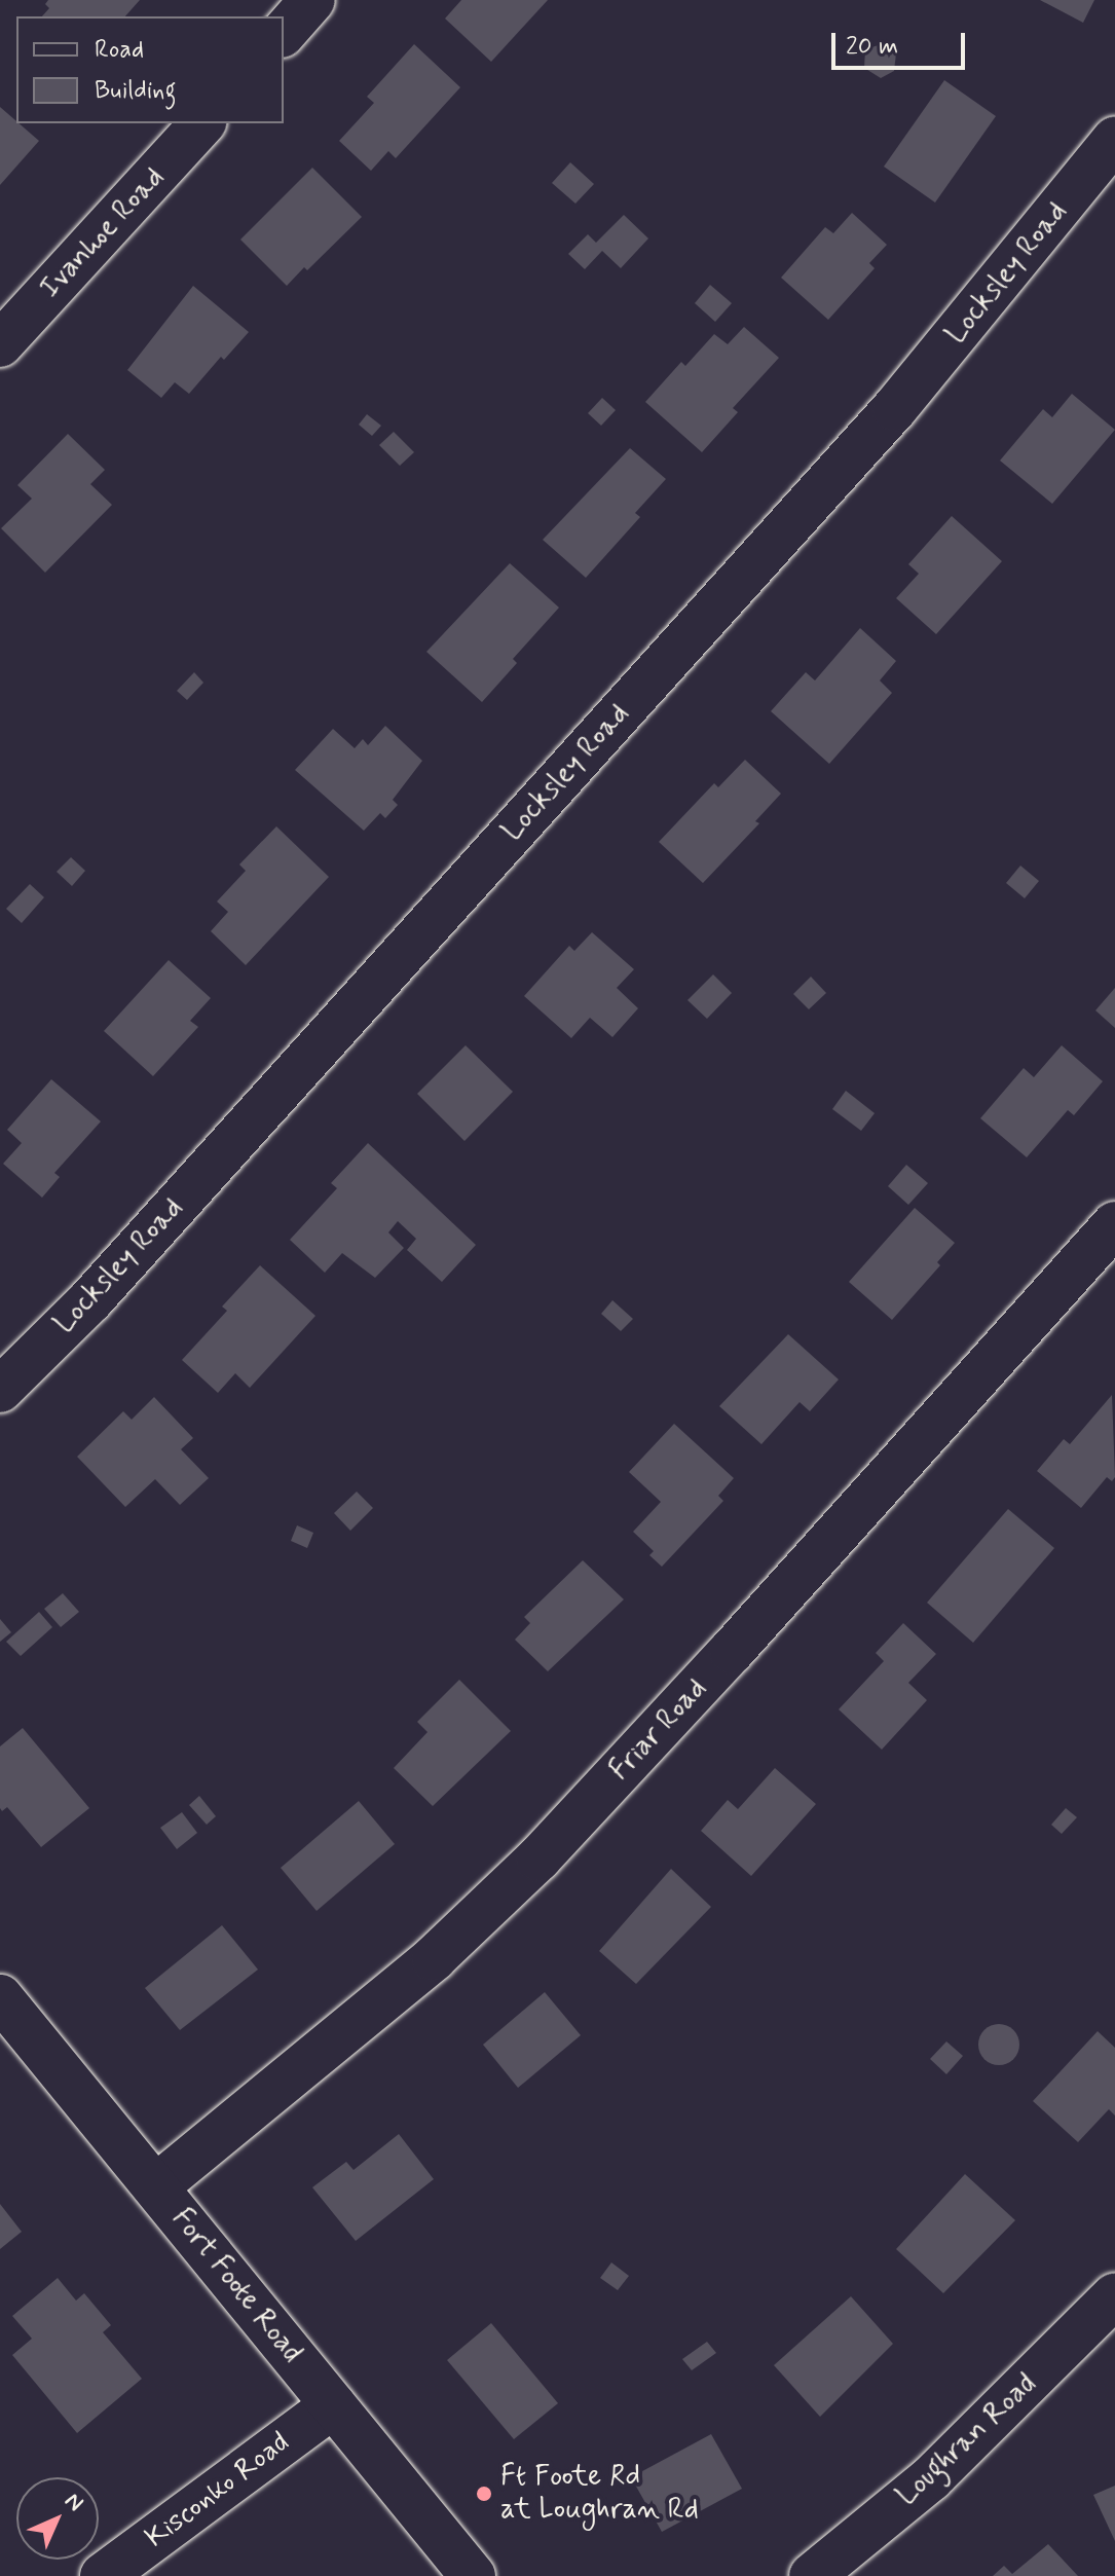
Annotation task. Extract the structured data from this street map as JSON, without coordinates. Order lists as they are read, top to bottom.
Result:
{
  "streets": {
    "street": [
      "Ivanhoe Road",
      "Locksley Road",
      "Friar Road",
      "Fort Foote Road",
      "Loughran Road",
      "Kisconko Road"
    ]
  },
  "crossings": [
    ["Friar Road", "Fort Foote Road"],
    ["Fort Foote Road", "Kisconko Road"]
  ],
  "places": ["Ft Foote Rd at Loughran Rd"],
  "legend": ["Road", "Building"],
  "scale_bar": "20 m",
  "north": "top right"
}
